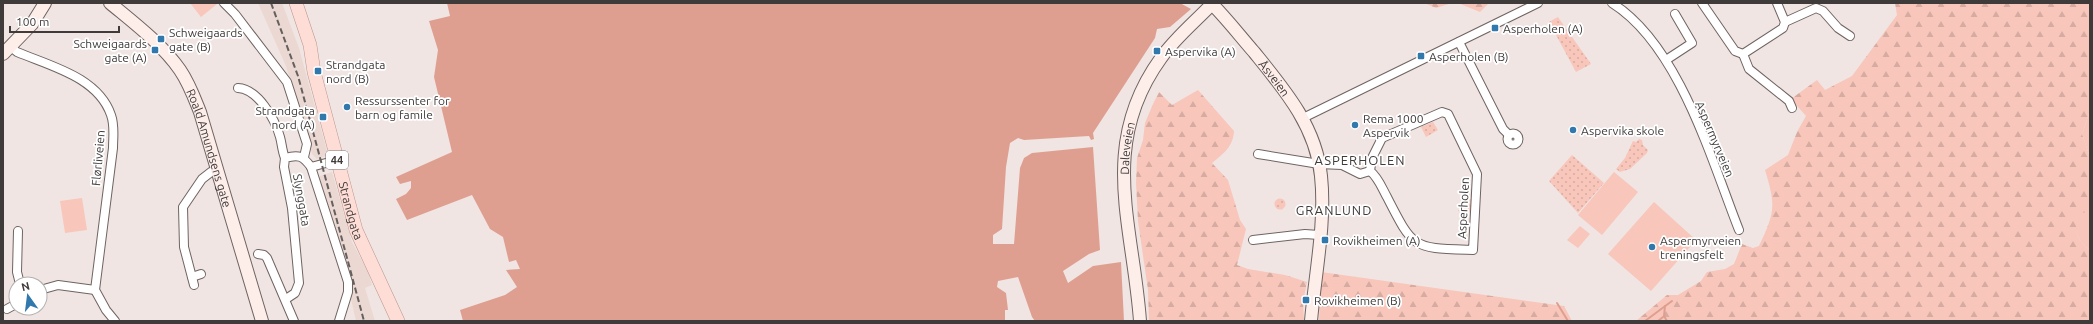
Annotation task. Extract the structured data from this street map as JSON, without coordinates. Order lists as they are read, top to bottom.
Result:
{
  "streets": {
    "main road": ["44", "Strandgata"],
    "street": [
      "Åsveien",
      "Aspermyrveien",
      "Daleveien",
      "Roald Amundsens gate",
      "Flørliveien",
      "Slynggata",
      "Asperholen"
    ]
  },
  "crossings": [
    ["Åsveien", "Daleveien"],
    ["Slynggata", "Strandgata"]
  ],
  "districts": ["ASPERHOLEN", "GRANLUND"],
  "places": {
    "transit": [
      "Asperholen (A)",
      "Schweigaards gate (B)",
      "Schweigaards gate (A)",
      "Aspervika (A)",
      "Asperholen (B)",
      "Strandgata nord (B)",
      "Strandgata nord (A)",
      "Rovikheimen (A)",
      "Rovikheimen (B)"
    ],
    "other": [
      "Ressurssenter for barn og famile",
      "Rema 1000 Aspervik",
      "Aspervika skole",
      "Aspermyrveien treningsfelt"
    ]
  },
  "scale_bar": "100 m",
  "north": "top"
}
